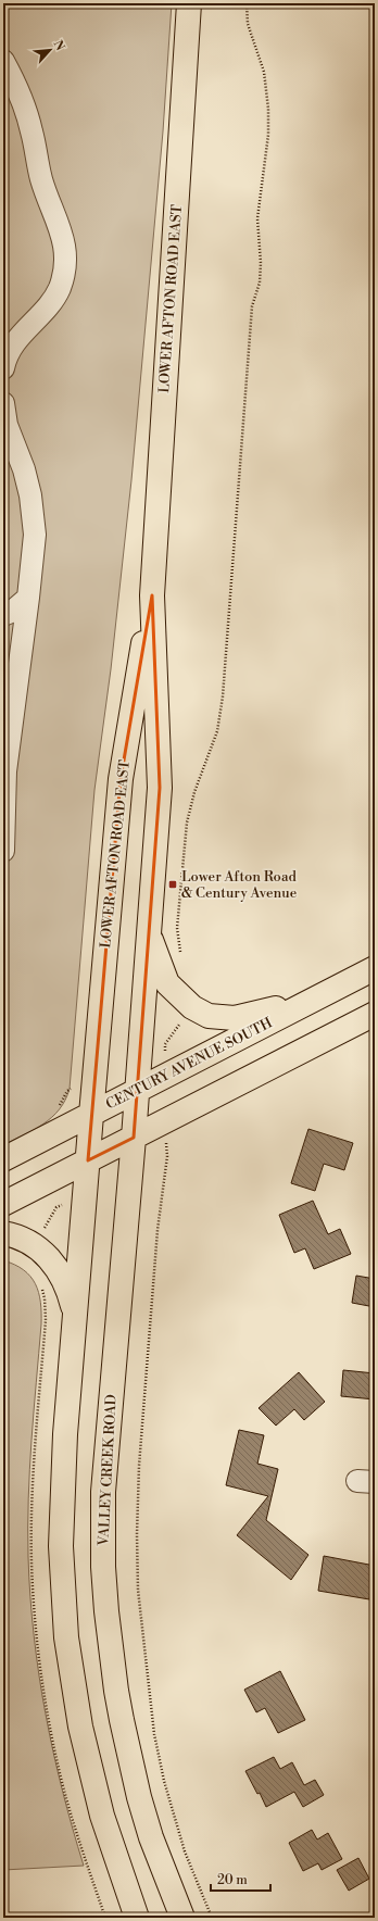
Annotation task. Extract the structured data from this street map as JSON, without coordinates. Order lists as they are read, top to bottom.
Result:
{
  "streets": {
    "main road": ["LOWER AFTON ROAD EAST", "CENTURY AVENUE SOUTH", "VALLEY CREEK ROAD"]
  },
  "crossings": [
    ["LOWER AFTON ROAD EAST", "CENTURY AVENUE SOUTH"],
    ["LOWER AFTON ROAD EAST", "VALLEY CREEK ROAD"],
    ["CENTURY AVENUE SOUTH", "VALLEY CREEK ROAD"]
  ],
  "places": {
    "transit": ["Lower Afton Road & Century Avenue"]
  },
  "scale_bar": "20 m",
  "north": "top right"
}
